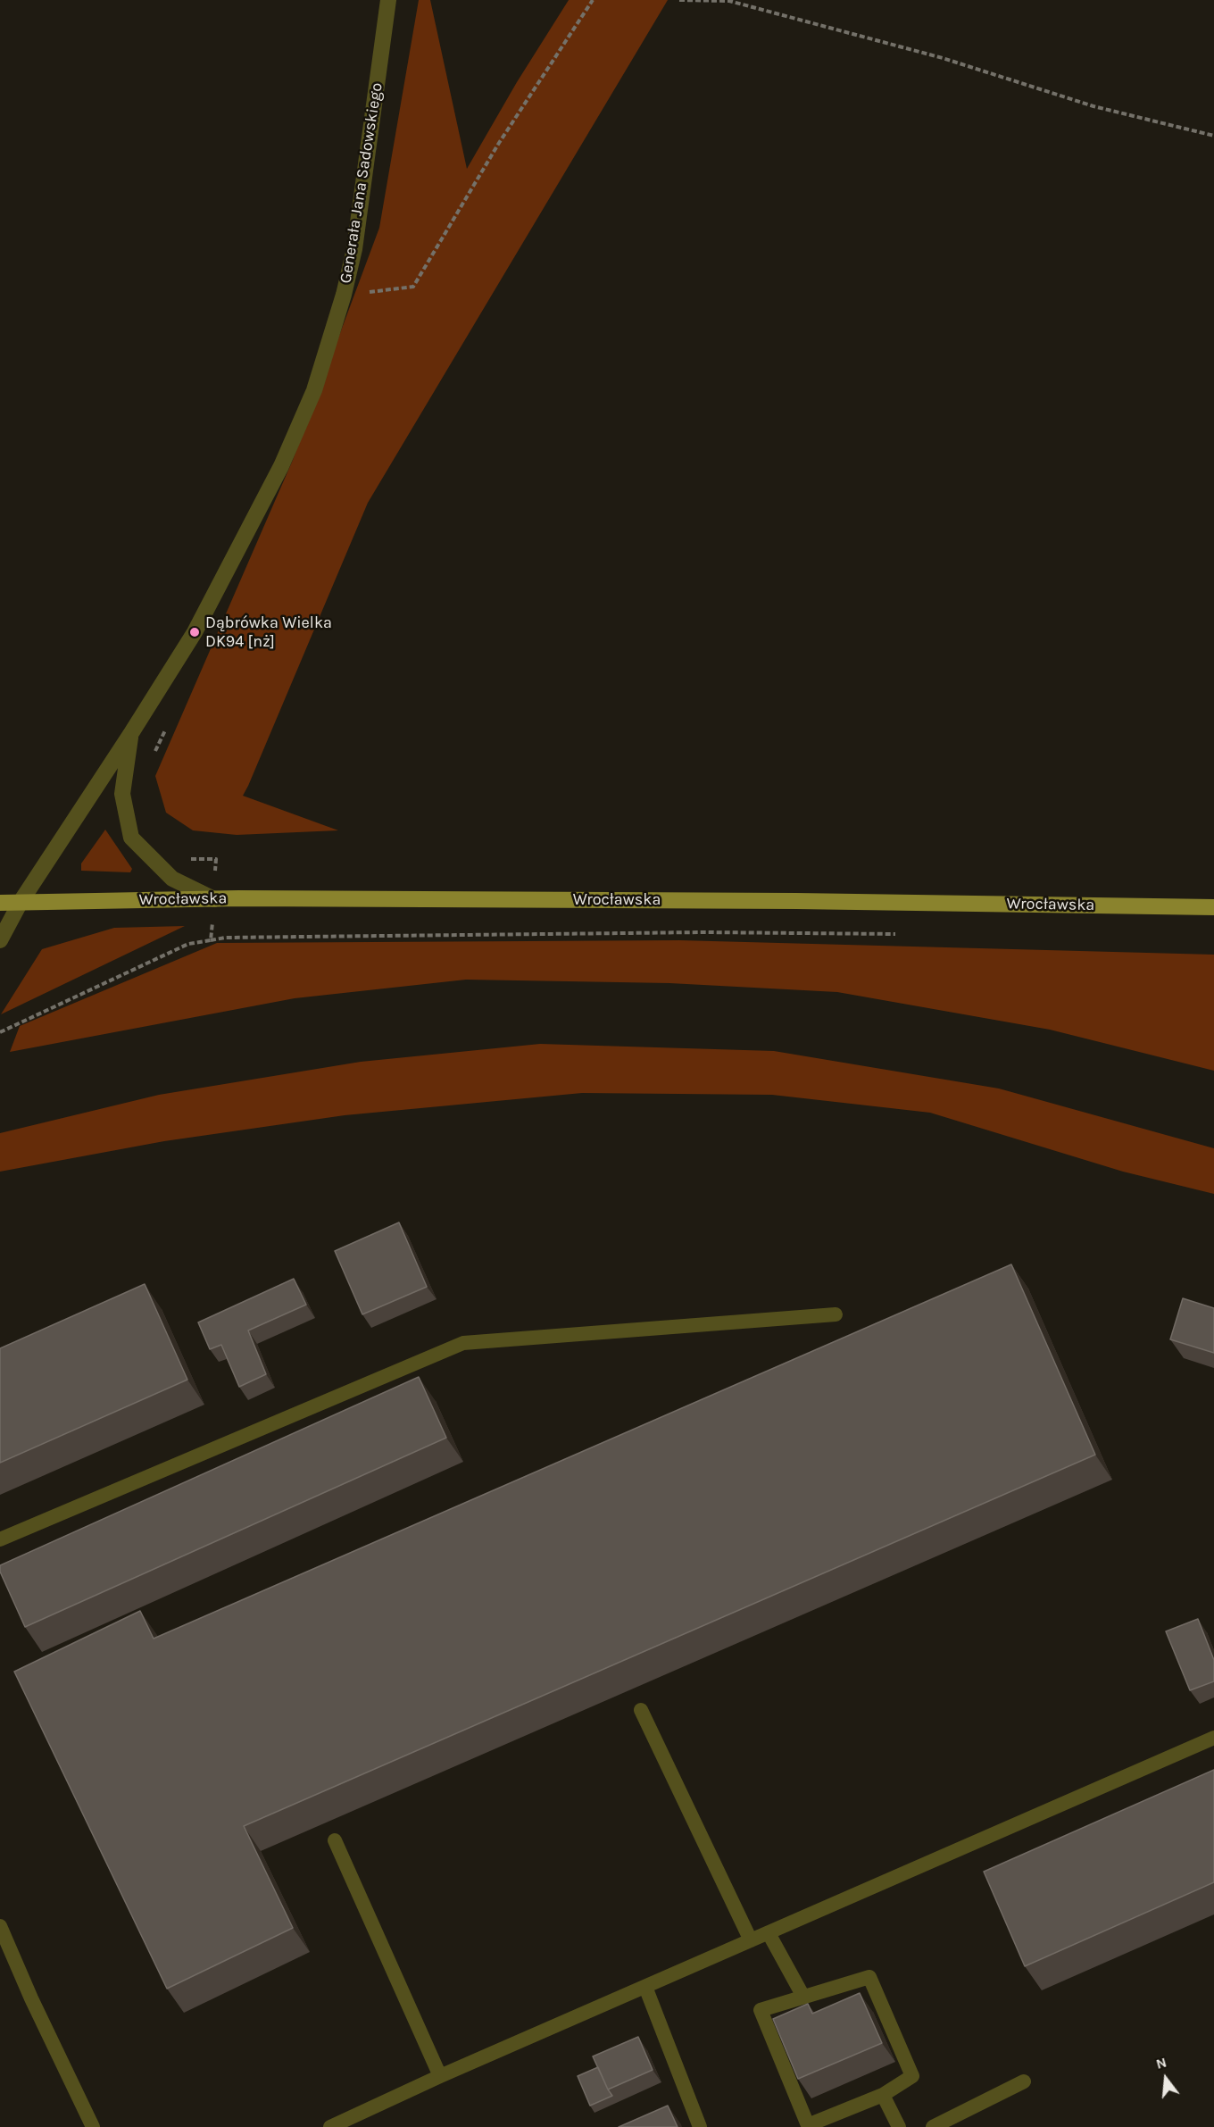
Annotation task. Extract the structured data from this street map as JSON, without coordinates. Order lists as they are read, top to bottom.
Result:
{
  "streets": {
    "main road": ["Wrocławska"],
    "street": ["Generała Jana Sadowskiego"]
  },
  "crossings": [
    ["Generała Jana Sadowskiego", "Wrocławska"]
  ],
  "places": ["Dąbrówka Wielka DK94 [nż]"],
  "north": "top"
}
